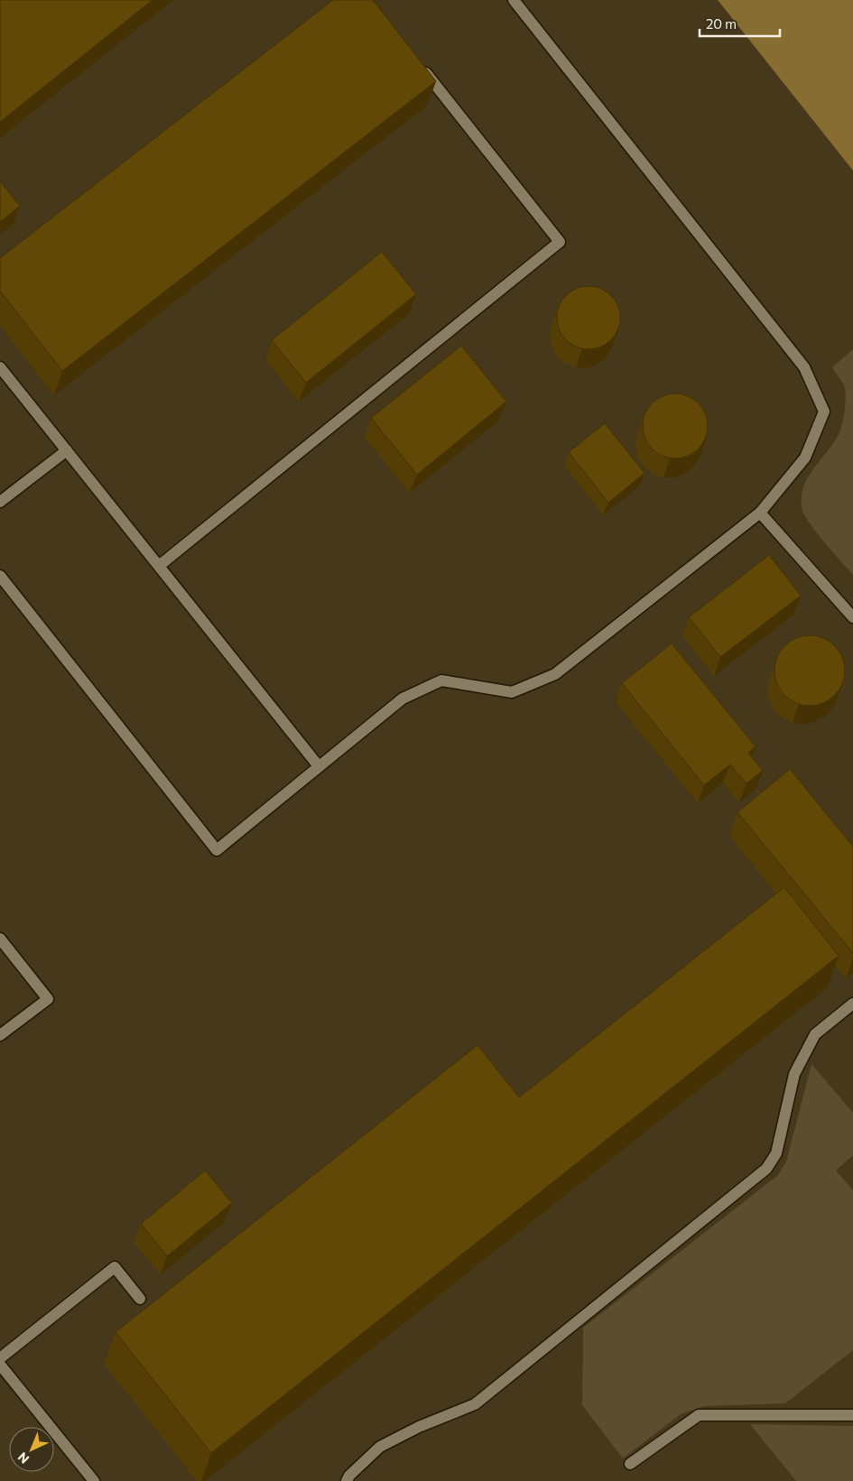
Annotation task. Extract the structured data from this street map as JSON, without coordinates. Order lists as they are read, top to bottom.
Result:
{
  "scale_bar": "20 m",
  "north": "bottom left"
}
